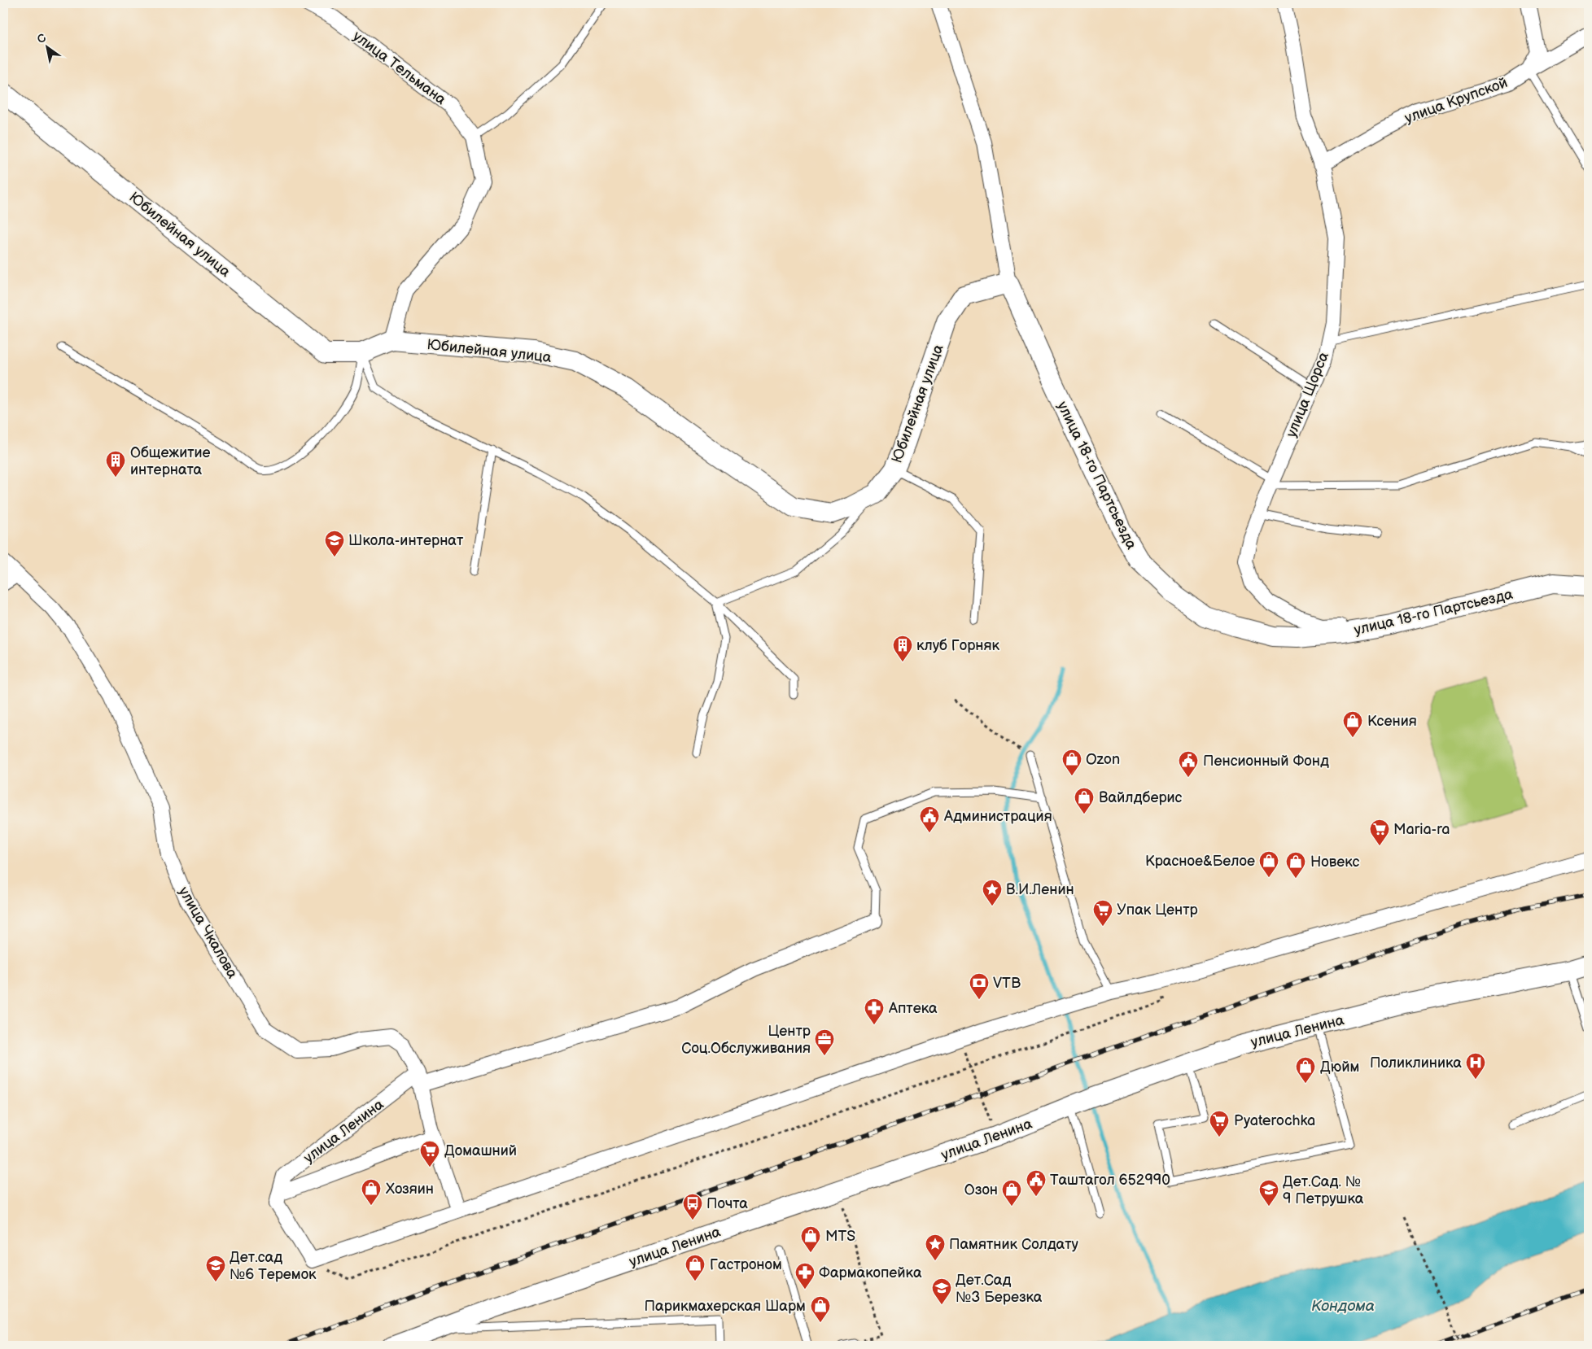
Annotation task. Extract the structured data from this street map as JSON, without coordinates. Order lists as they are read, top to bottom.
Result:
{
  "streets": {
    "street": [
      "улица Тельмана",
      "улица Крупской",
      "Юбилейная улица",
      "улица Щорса",
      "улица 18-го Партсьезда",
      "улица Чкалова",
      "улица Ленина"
    ]
  },
  "crossings": [
    ["улица Тельмана", "Юбилейная улица"],
    ["улица Крупской", "улица Щорса"],
    ["Юбилейная улица", "улица 18-го Партсьезда"],
    ["улица Щорса", "улица 18-го Партсьезда"],
    ["улица Чкалова", "улица Ленина"]
  ],
  "water": ["Кондома"],
  "places": {
    "building": ["Общежитие интерната", "клуб Горняк"],
    "school or university": [
      "Школа-интернат",
      "Дет.Сад. № 9 Петрушка",
      "Дет.сад №6 Теремок",
      "Дет.Сад №3 Березка"
    ],
    "shop": [
      "Ксения",
      "Ozon",
      "Вайлдберис",
      "Красное&Белое",
      "Новекс",
      "Дюйм",
      "Хозяин",
      "Озон",
      "MTS",
      "Гастроном",
      "Парикмахерская Шарм"
    ],
    "public building": ["Пенсионный Фонд", "Администрация", "Таштагол 652990"],
    "supermarket": [
      "Maria-ra",
      "Упак Центр",
      "Pyaterochka",
      "Домашний"
    ],
    "place": ["В.И.Ленин", "Памятник Солдату"],
    "bank": ["VTB"],
    "pharmacy": ["Аптека", "Фармакопейка"],
    "office": ["Центр Соц.Обслуживания"],
    "hospital": ["Поликлиника"],
    "bus stop": ["Почта"]
  },
  "north": "top left"
}
